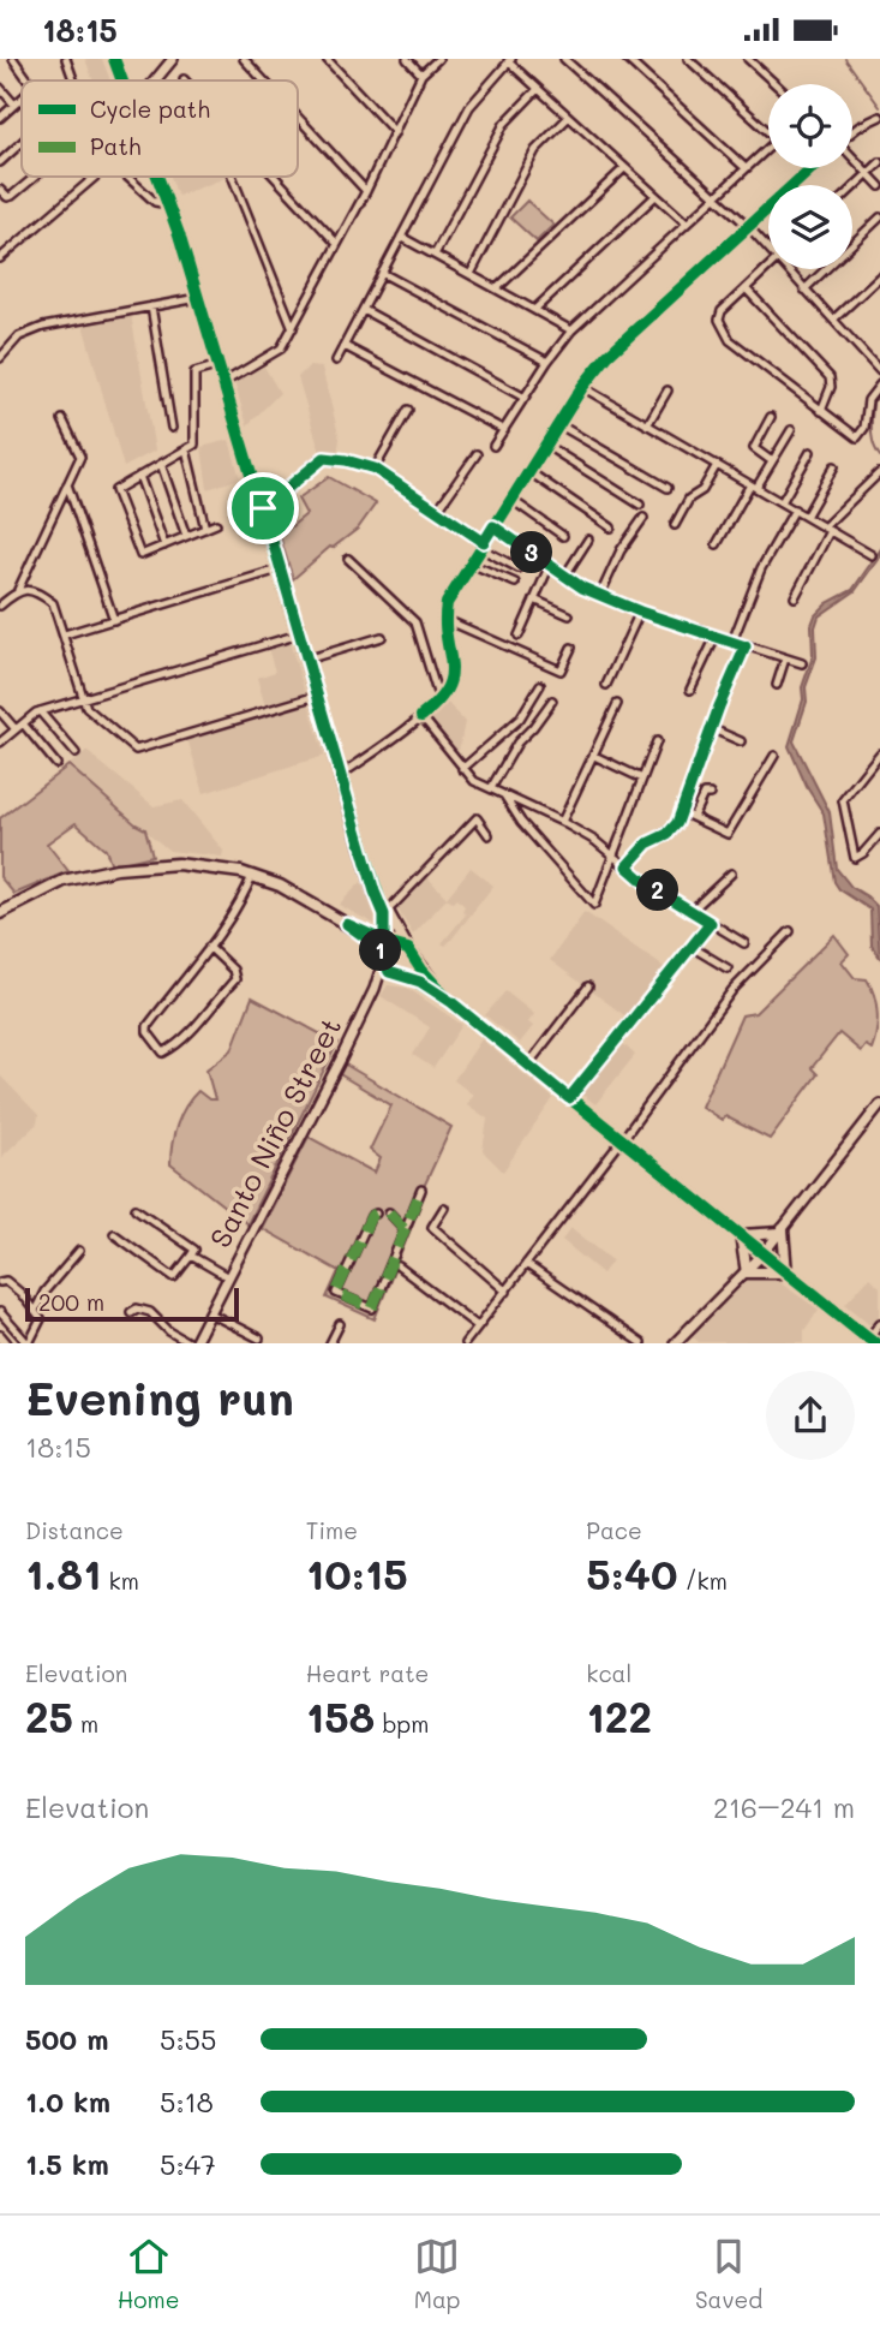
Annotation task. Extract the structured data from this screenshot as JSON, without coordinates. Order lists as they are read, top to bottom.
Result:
{
  "streets": {
    "main road": ["Santo Niño Street"]
  },
  "legend": ["Cycle path", "Path"],
  "scale_bar": "200 m",
  "page": {
    "status": "18:15",
    "pins": ["3", "2", "1"],
    "scale": "200 m",
    "heading": ["Evening run", "18:15"],
    "stats": [
      ["Distance", "1.81 km"],
      ["Time", "10:15"],
      ["Pace", "5:40 /km"],
      ["Elevation", "25 m"],
      ["Heart rate", "158 bpm"],
      ["kcal", "122"]
    ],
    "chart": ["Elevation", "216–241 m"],
    "list": [
      {
        "name": "500 m",
        "note": "5:55"
      },
      {
        "name": "1.0 km",
        "note": "5:18"
      },
      {
        "name": "1.5 km",
        "note": "5:47"
      }
    ],
    "tabs": ["Home", "Map", "Saved"]
  }
}
